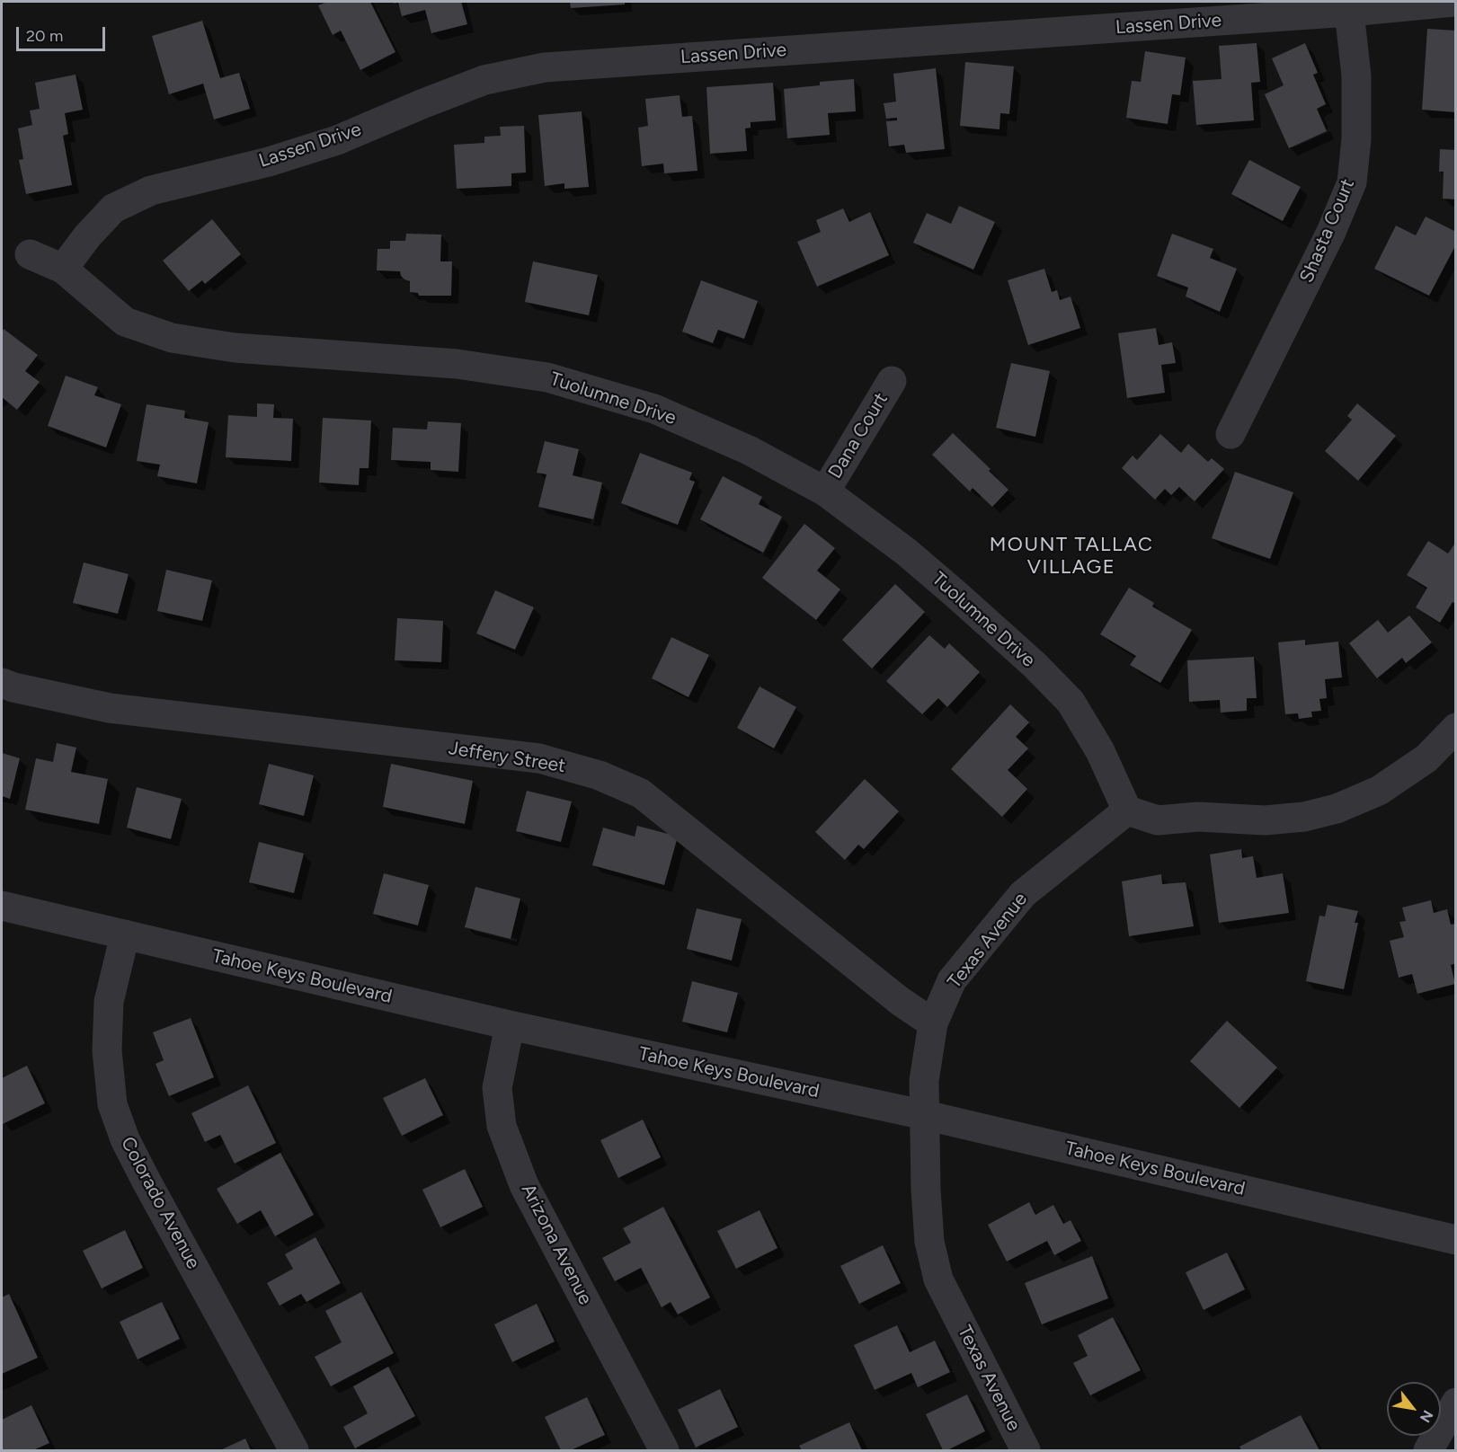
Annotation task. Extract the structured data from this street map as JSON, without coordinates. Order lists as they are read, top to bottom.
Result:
{
  "streets": {
    "street": [
      "Lassen Drive",
      "Shasta Court",
      "Tuolumne Drive",
      "Dana Court",
      "Jeffery Street",
      "Texas Avenue",
      "Tahoe Keys Boulevard",
      "Colorado Avenue",
      "Arizona Avenue"
    ]
  },
  "crossings": [
    ["Lassen Drive", "Shasta Court"],
    ["Lassen Drive", "Tuolumne Drive"],
    ["Tuolumne Drive", "Dana Court"],
    ["Tuolumne Drive", "Texas Avenue"],
    ["Jeffery Street", "Texas Avenue"],
    ["Texas Avenue", "Tahoe Keys Boulevard"],
    ["Tahoe Keys Boulevard", "Colorado Avenue"],
    ["Tahoe Keys Boulevard", "Arizona Avenue"]
  ],
  "districts": ["MOUNT TALLAC VILLAGE"],
  "scale_bar": "20 m",
  "north": "bottom right"
}
